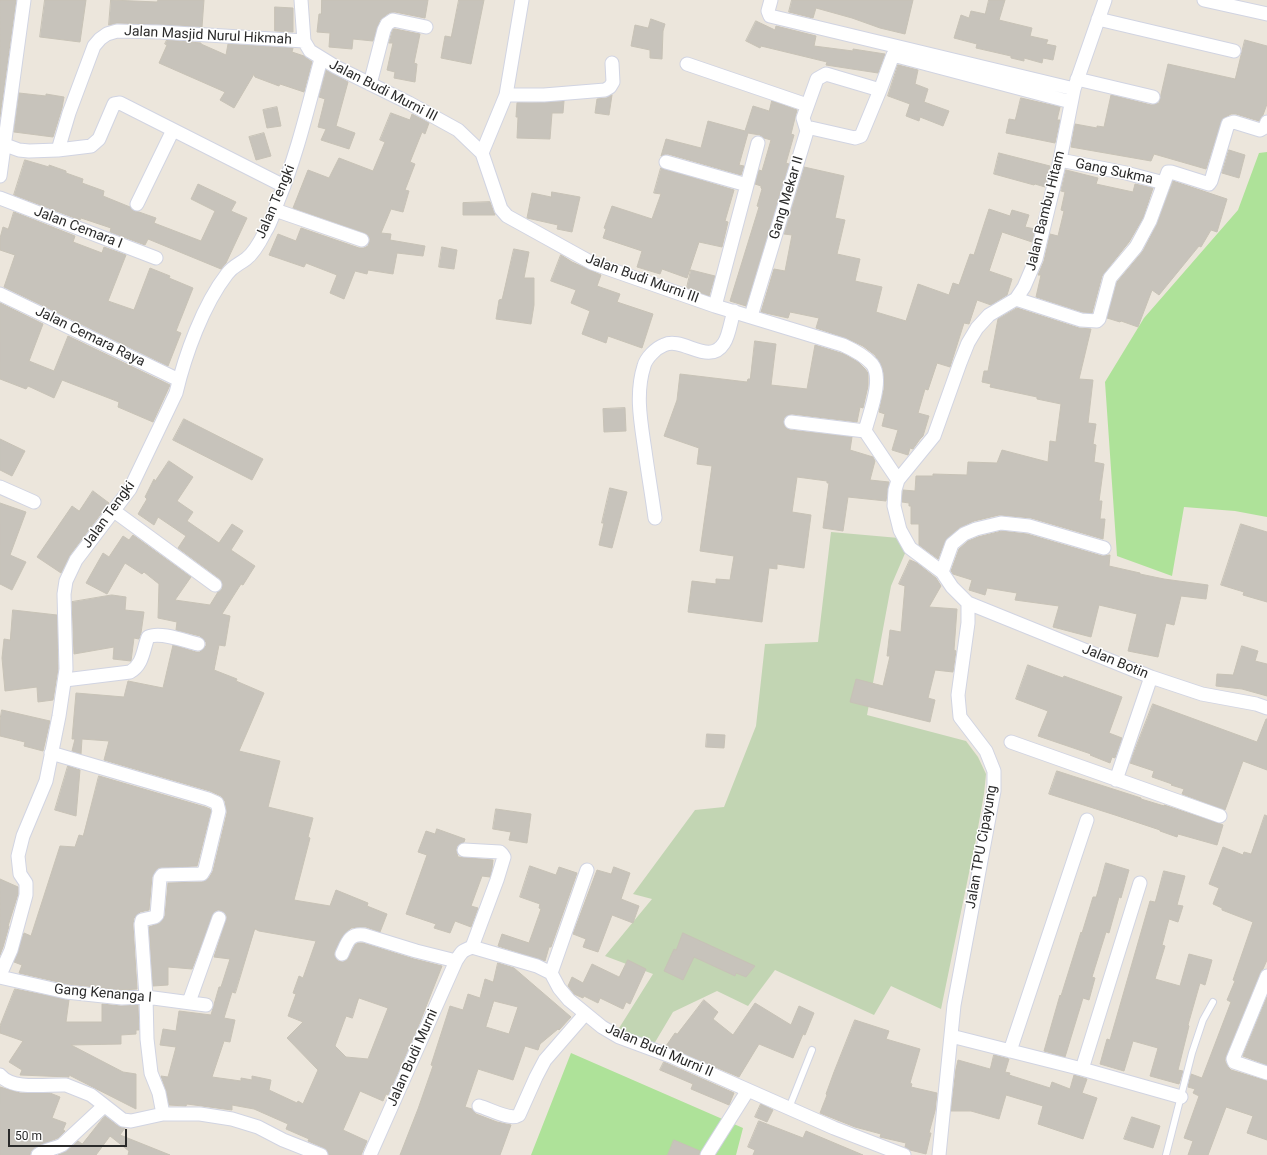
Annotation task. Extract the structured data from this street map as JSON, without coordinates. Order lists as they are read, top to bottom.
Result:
{
  "streets": {
    "street": [
      "Jalan Masjid Nurul Hikmah",
      "Jalan Budi Murni III",
      "Gang Sukma",
      "Gang Mekar II",
      "Jalan Tengki",
      "Jalan Bambu Hitam",
      "Jalan Cemara I",
      "Jalan Cemara Raya",
      "Jalan Botin",
      "Jalan TPU Cipayung",
      "Gang Kenanga I",
      "Jalan Budi Murni II",
      "Jalan Budi Murni"
    ]
  },
  "crossings": [
    ["Jalan Masjid Nurul Hikmah", "Jalan Budi Murni III"],
    ["Jalan Budi Murni III", "Gang Mekar II"],
    ["Jalan Budi Murni III", "Jalan Tengki"],
    ["Gang Sukma", "Jalan Bambu Hitam"],
    ["Jalan Tengki", "Jalan Cemara Raya"],
    ["Jalan Tengki", "Gang Kenanga I"],
    ["Jalan Botin", "Jalan TPU Cipayung"]
  ],
  "scale_bar": "50 m"
}
